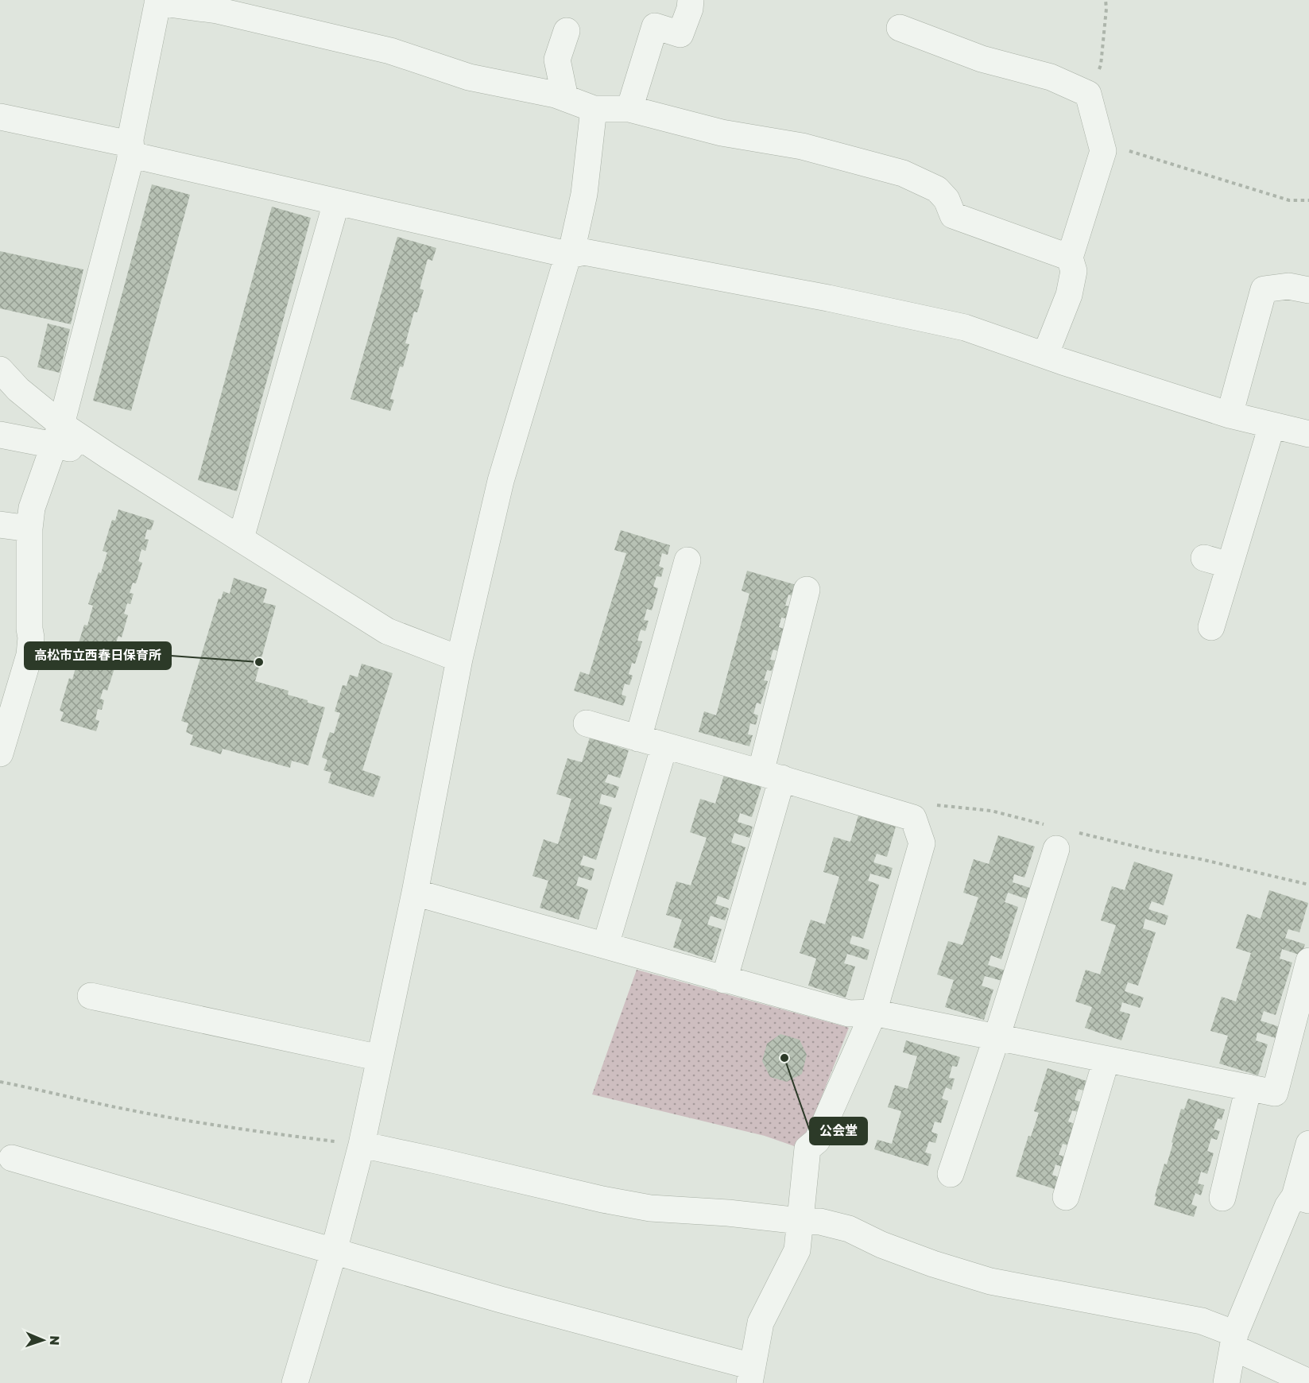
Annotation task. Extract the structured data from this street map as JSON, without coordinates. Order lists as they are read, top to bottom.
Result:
{
  "places": ["高松市立西春日保育所", "公会堂"],
  "north": "right"
}
